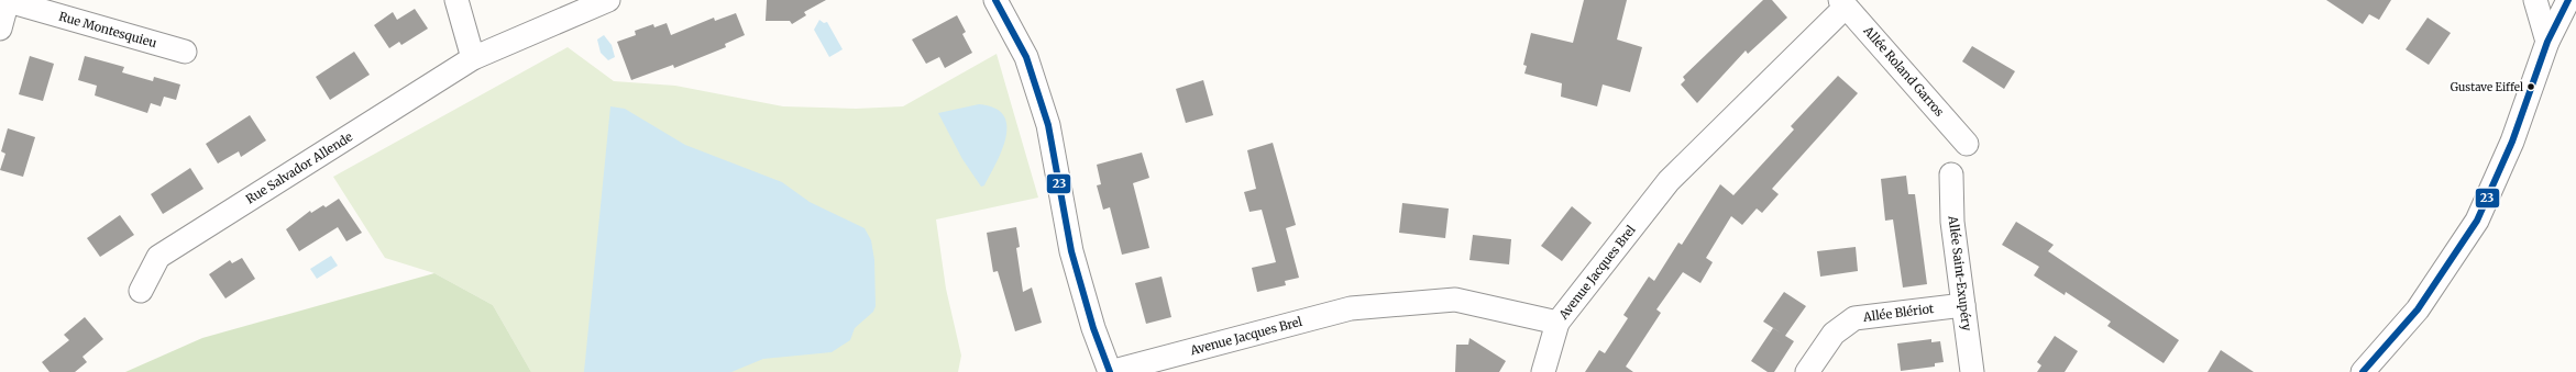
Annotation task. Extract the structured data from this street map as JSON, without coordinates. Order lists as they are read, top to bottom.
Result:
{
  "streets": {
    "street": [
      "Rue Montesquieu",
      "Allée Roland Garros",
      "Rue Salvador Allende",
      "Avenue Jacques Brel",
      "Allée Saint-Exupéry",
      "Allée Blériot"
    ]
  },
  "crossings": [
    ["Allée Roland Garros", "Avenue Jacques Brel"],
    ["Allée Saint-Exupéry", "Allée Blériot"]
  ],
  "places": ["Gustave Eiffel"],
  "lines": ["transit line 23"]
}
